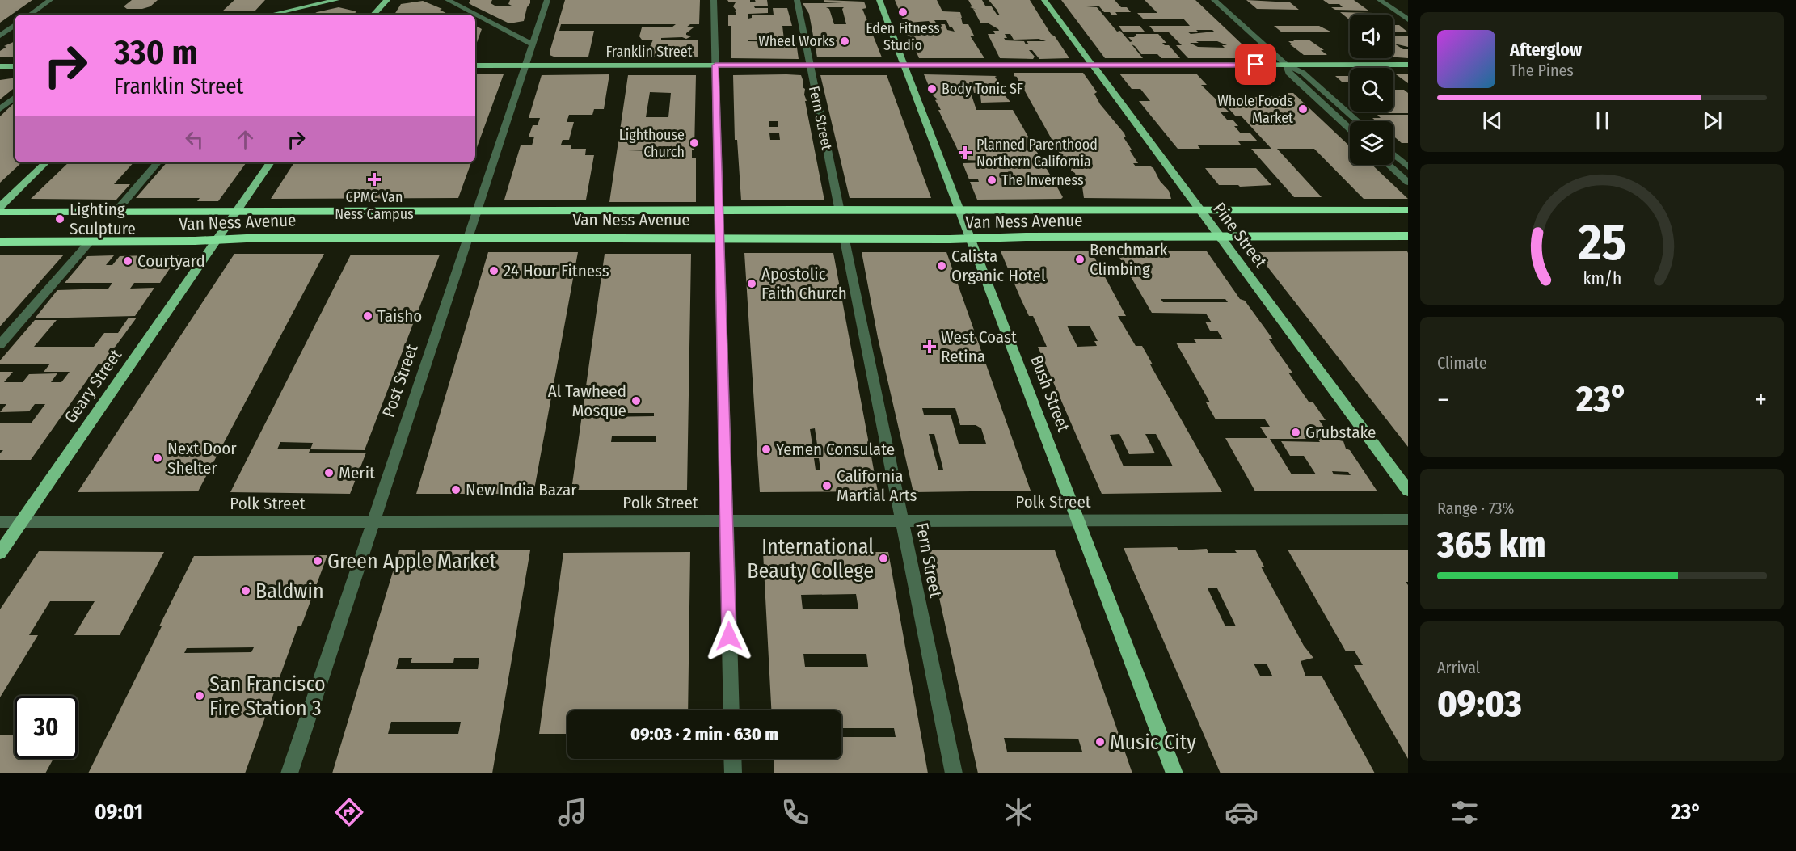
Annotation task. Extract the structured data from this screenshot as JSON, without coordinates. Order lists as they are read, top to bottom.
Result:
{
  "streets": {
    "highway": ["Van Ness Avenue"],
    "main road": [
      "Franklin Street",
      "Pine Street",
      "Geary Street",
      "Bush Street"
    ],
    "street": ["Fern Street", "Post Street", "Polk Street"]
  },
  "crossings": [
    ["Franklin Street", "Fern Street"],
    ["Franklin Street", "Pine Street"],
    ["Franklin Street", "Post Street"],
    ["Franklin Street", "Bush Street"],
    ["Fern Street", "Van Ness Avenue"],
    ["Fern Street", "Polk Street"],
    ["Van Ness Avenue", "Pine Street"],
    ["Van Ness Avenue", "Post Street"],
    ["Van Ness Avenue", "Geary Street"],
    ["Van Ness Avenue", "Bush Street"],
    ["Post Street", "Polk Street"],
    ["Geary Street", "Polk Street"],
    ["Bush Street", "Polk Street"]
  ],
  "places": {
    "other": [
      "Eden Fitness Studio",
      "Wheel Works",
      "Body Tonic SF",
      "Whole Foods Market",
      "Lighthouse Church",
      "The Inverness",
      "Lighting Sculpture",
      "Benchmark Climbing",
      "Courtyard",
      "Calista Organic Hotel",
      "24 Hour Fitness",
      "Apostolic Faith Church",
      "Taisho",
      "Al Tawheed Mosque",
      "Grubstake",
      "Yemen Consulate",
      "Next Door Shelter",
      "Merit",
      "California Martial Arts",
      "New India Bazar",
      "International Beauty College",
      "Green Apple Market",
      "Baldwin",
      "San Francisco Fire Station 3",
      "Music City"
    ],
    "health": ["Planned Parenthood Northern California", "CPMC Van Ness Campus", "West Coast Retina"]
  },
  "page": {
    "turn": ["330 m", "Franklin Street"],
    "song": ["Afterglow", "The Pines"],
    "tile": [
      "Climate",
      ["Range · 73%", "365 km"],
      ["Arrival", "09:03"]
    ],
    "heat": ["−", "23°", "+"],
    "limit": "30",
    "trip": "09:03 · 2 min · 630 m",
    "tabs": ["09:01", "23°"],
    "gauge": ["25", "km/h"]
  }
}
